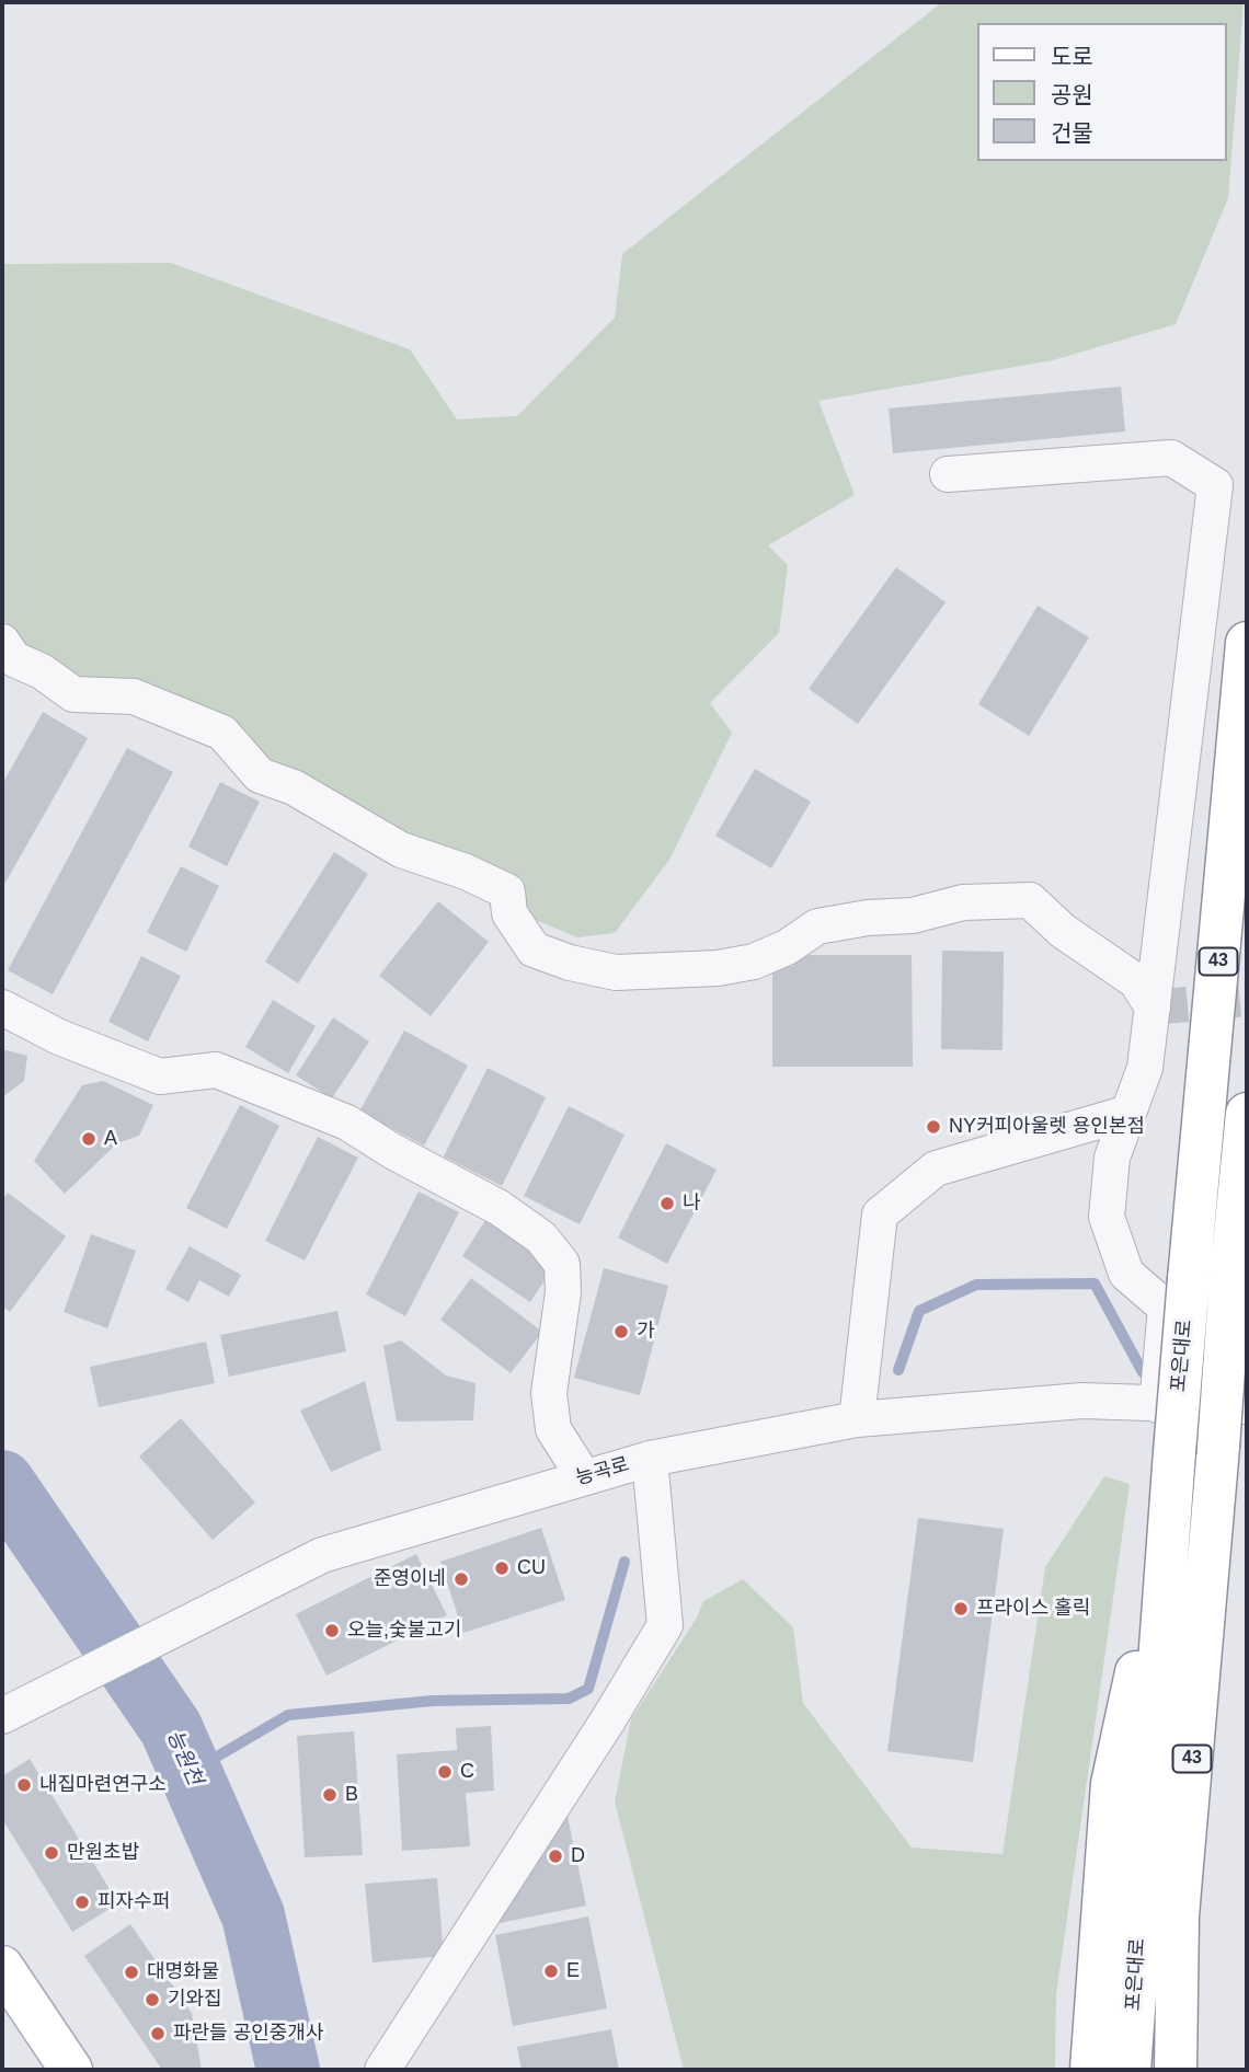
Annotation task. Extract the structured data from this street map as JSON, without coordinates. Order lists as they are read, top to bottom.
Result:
{
  "streets": {
    "main road": ["43", "포은대로"],
    "street": ["능곡로"]
  },
  "water": ["능원천"],
  "places": [
    "NY커피아울렛 용인본점",
    "A",
    "나",
    "가",
    "CU",
    "준영이네",
    "프라이스 홀릭",
    "오늘,숯불고기",
    "C",
    "내집마련연구소",
    "B",
    "만원초밥",
    "D",
    "피자수퍼",
    "E",
    "대명화물",
    "기와집",
    "파란들 공인중개사"
  ],
  "legend": ["도로", "공원", "건물"]
}
